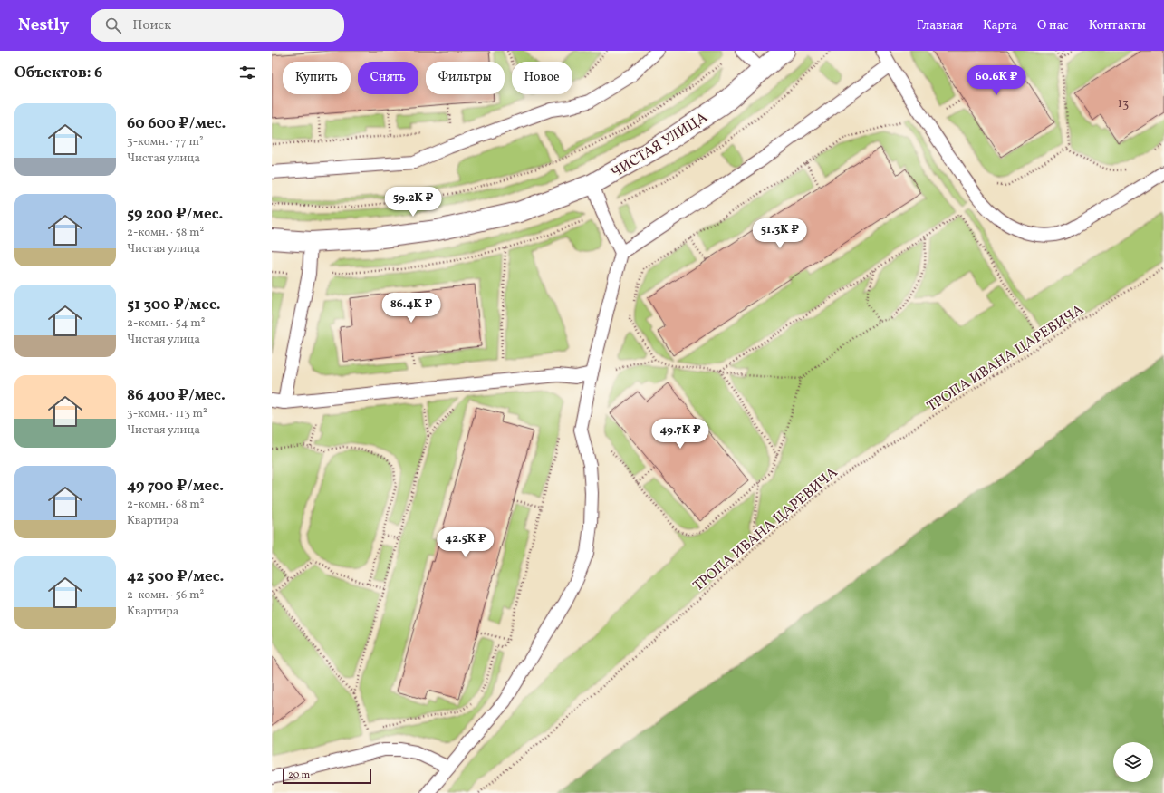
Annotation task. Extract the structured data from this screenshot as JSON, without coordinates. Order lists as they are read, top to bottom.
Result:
{
  "streets": {
    "street": ["ЧИСТАЯ УЛИЦА"],
    "path": ["ТРОПА ИВАНА ЦАРЕВИЧА"]
  },
  "house_numbers": ["13"],
  "scale_bar": "20 m",
  "page": {
    "header": "Nestly",
    "search": "Поиск",
    "nav": [
      "Главная",
      "Карта",
      "О нас",
      "Контакты"
    ],
    "heading": "Объектов: 6",
    "chip": [
      "Купить",
      "Снять",
      "Фильтры",
      "Новое"
    ],
    "price": [
      "60.6K ₽",
      "59.2K ₽",
      "51.3K ₽",
      "86.4K ₽",
      "49.7K ₽",
      "42.5K ₽"
    ],
    "list": [
      {
        "name": "60 600 ₽/мес.",
        "note": "3-комн. · 77 m² · Чистая улица"
      },
      {
        "name": "59 200 ₽/мес.",
        "note": "2-комн. · 58 m² · Чистая улица"
      },
      {
        "name": "51 300 ₽/мес.",
        "note": "2-комн. · 54 m² · Чистая улица"
      },
      {
        "name": "86 400 ₽/мес.",
        "note": "3-комн. · 113 m² · Чистая улица"
      },
      {
        "name": "49 700 ₽/мес.",
        "note": "2-комн. · 68 m² · Квартира"
      },
      {
        "name": "42 500 ₽/мес.",
        "note": "2-комн. · 56 m² · Квартира"
      }
    ],
    "scale": "20 m"
  }
}
